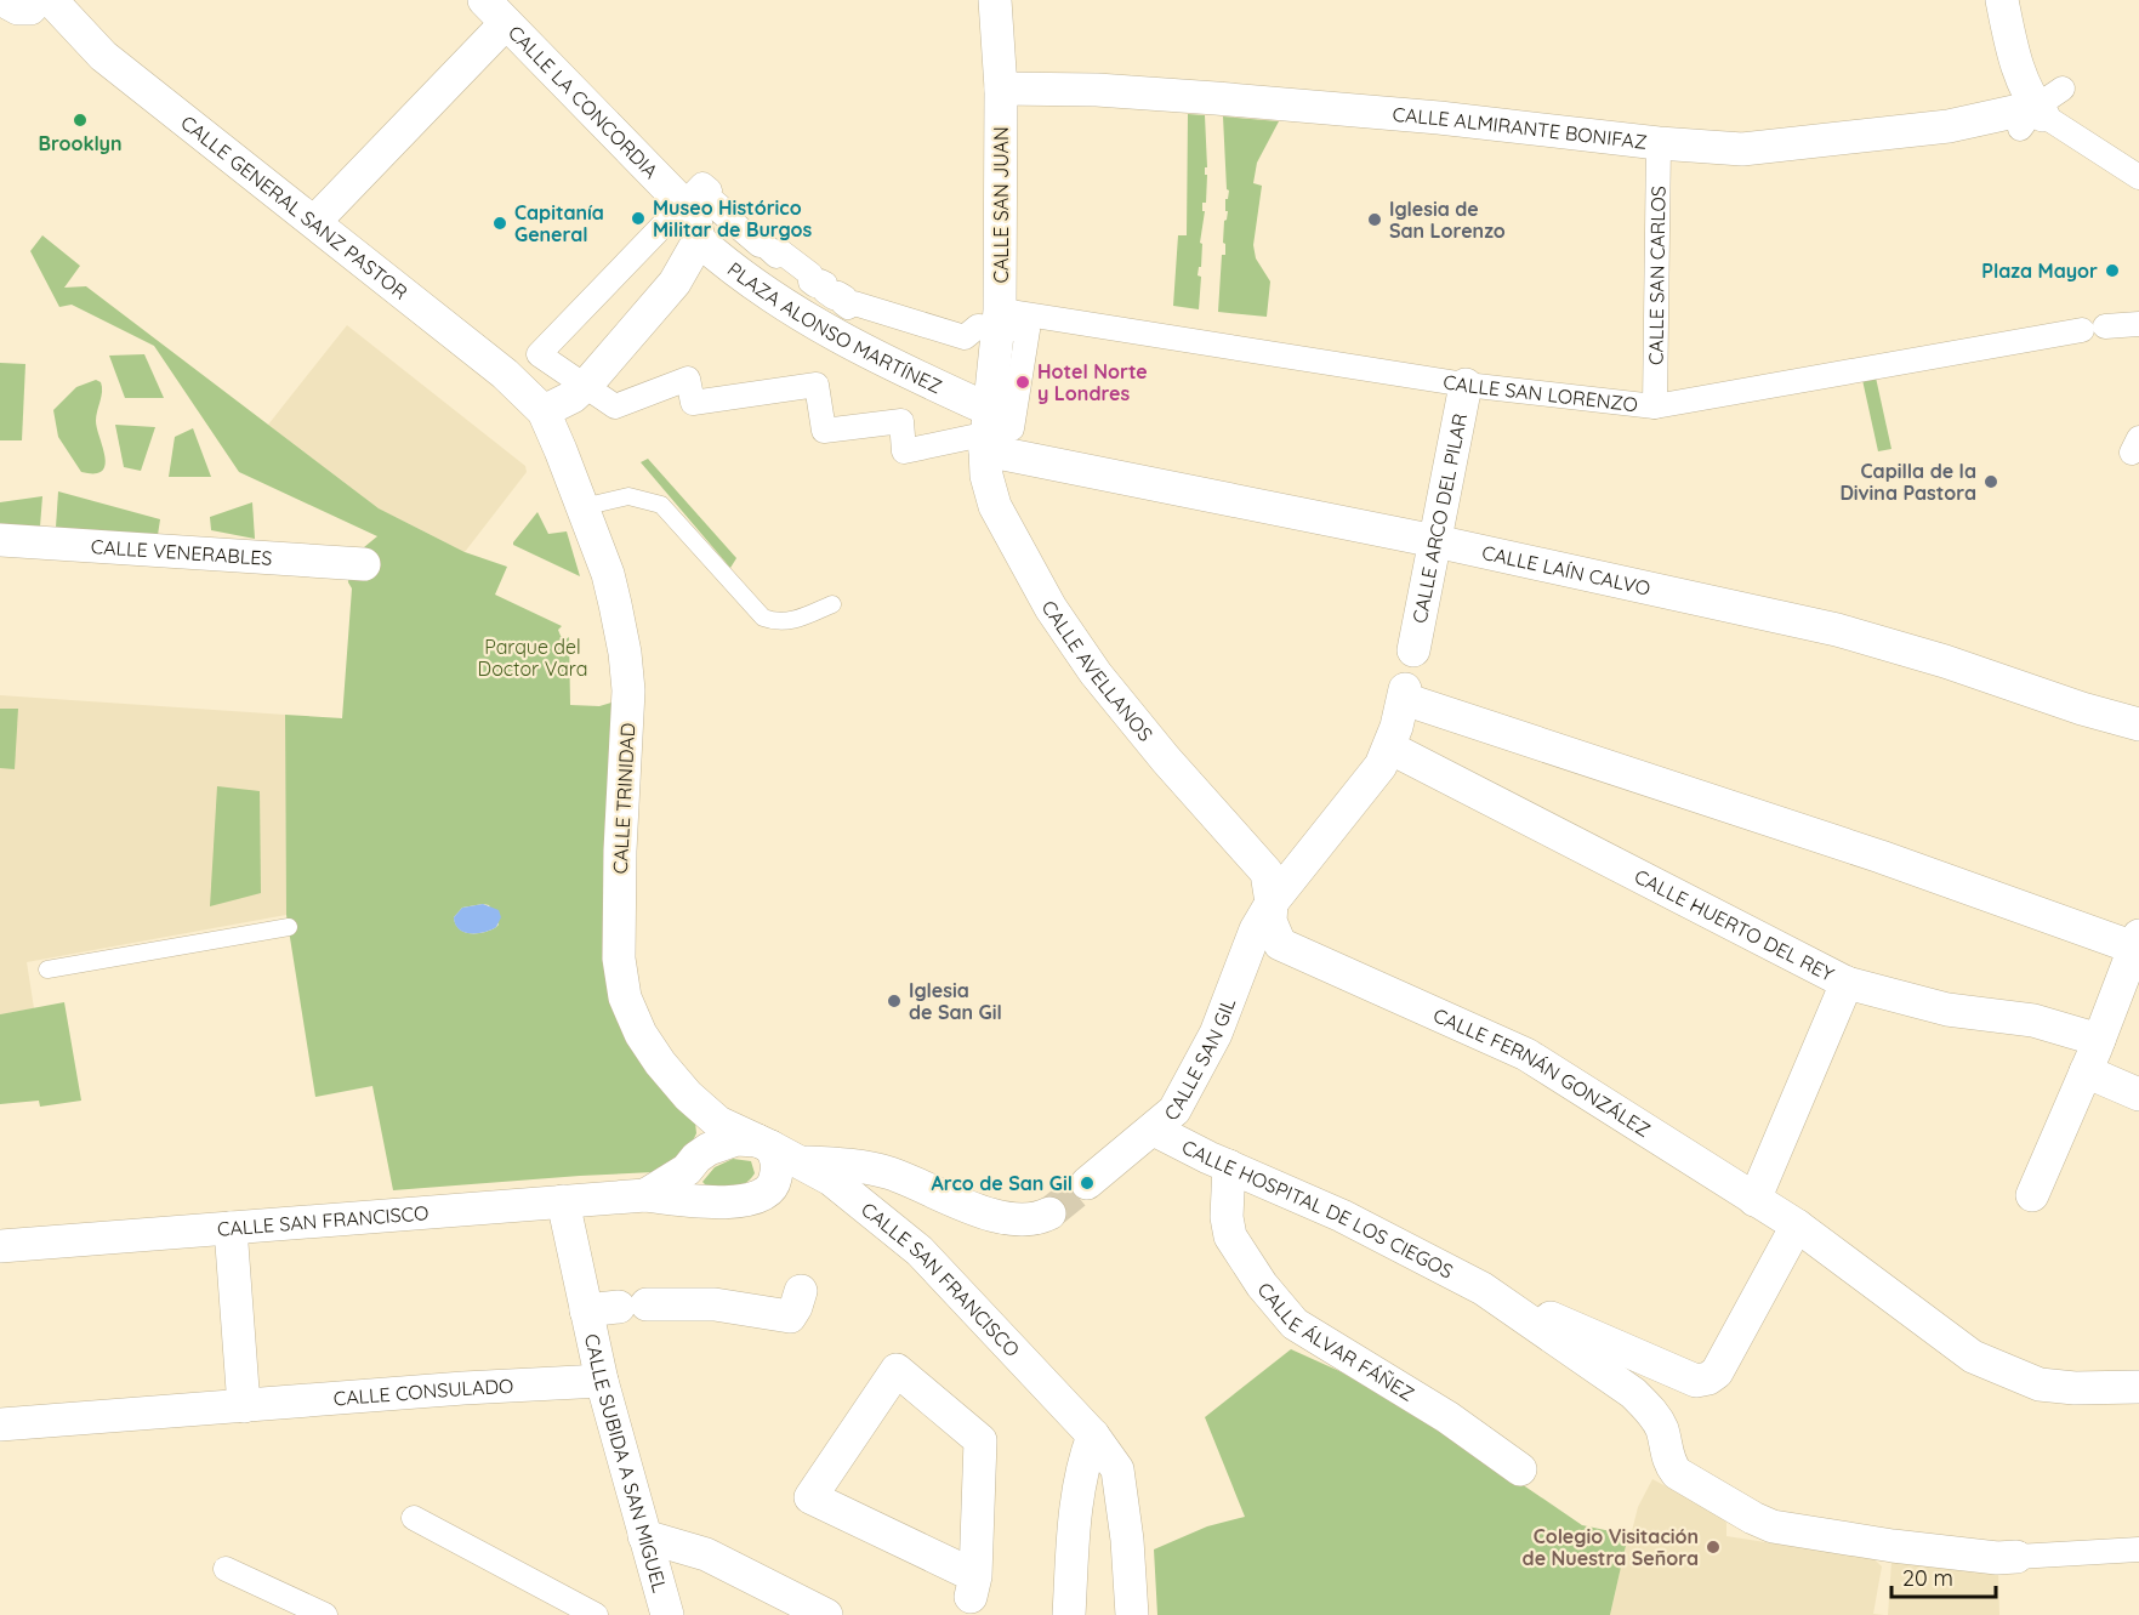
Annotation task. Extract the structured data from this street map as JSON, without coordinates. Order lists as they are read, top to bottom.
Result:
{
  "streets": {
    "street": [
      "CALLE LA CONCORDIA",
      "CALLE ALMIRANTE BONIFAZ",
      "CALLE SAN JUAN",
      "CALLE GENERAL SANZ PASTOR",
      "CALLE SAN CARLOS",
      "PLAZA ALONSO MARTÍNEZ",
      "CALLE SAN LORENZO",
      "CALLE ARCO DEL PILAR",
      "CALLE VENERABLES",
      "CALLE LAÍN CALVO",
      "CALLE AVELLANOS",
      "CALLE TRINIDAD",
      "CALLE HUERTO DEL REY",
      "CALLE SAN GIL",
      "CALLE FERNÁN GONZÁLEZ",
      "CALLE HOSPITAL DE LOS CIEGOS",
      "CALLE SAN FRANCISCO",
      "CALLE ÁLVAR FÁÑEZ",
      "CALLE CONSULADO",
      "CALLE SUBIDA A SAN MIGUEL"
    ]
  },
  "crossings": [
    ["CALLE LA CONCORDIA", "PLAZA ALONSO MARTÍNEZ"],
    ["CALLE ALMIRANTE BONIFAZ", "CALLE SAN JUAN"],
    ["CALLE ALMIRANTE BONIFAZ", "CALLE SAN CARLOS"],
    ["CALLE SAN JUAN", "PLAZA ALONSO MARTÍNEZ"],
    ["CALLE SAN JUAN", "CALLE SAN LORENZO"],
    ["CALLE SAN JUAN", "CALLE LAÍN CALVO"],
    ["CALLE SAN JUAN", "CALLE AVELLANOS"],
    ["CALLE GENERAL SANZ PASTOR", "CALLE TRINIDAD"],
    ["CALLE SAN CARLOS", "CALLE SAN LORENZO"],
    ["PLAZA ALONSO MARTÍNEZ", "CALLE SAN LORENZO"],
    ["PLAZA ALONSO MARTÍNEZ", "CALLE LAÍN CALVO"],
    ["PLAZA ALONSO MARTÍNEZ", "CALLE AVELLANOS"],
    ["CALLE SAN LORENZO", "CALLE ARCO DEL PILAR"],
    ["CALLE ARCO DEL PILAR", "CALLE LAÍN CALVO"],
    ["CALLE LAÍN CALVO", "CALLE AVELLANOS"],
    ["CALLE AVELLANOS", "CALLE SAN GIL"],
    ["CALLE AVELLANOS", "CALLE FERNÁN GONZÁLEZ"],
    ["CALLE TRINIDAD", "CALLE SAN FRANCISCO"],
    ["CALLE SAN GIL", "CALLE FERNÁN GONZÁLEZ"],
    ["CALLE SAN GIL", "CALLE HOSPITAL DE LOS CIEGOS"],
    ["CALLE FERNÁN GONZÁLEZ", "CALLE HOSPITAL DE LOS CIEGOS"],
    ["CALLE HOSPITAL DE LOS CIEGOS", "CALLE ÁLVAR FÁÑEZ"],
    ["CALLE SAN FRANCISCO", "CALLE SUBIDA A SAN MIGUEL"],
    ["CALLE CONSULADO", "CALLE SUBIDA A SAN MIGUEL"]
  ],
  "parks": ["Parque del Doctor Vara"],
  "places": [
    "Brooklyn",
    "Museo Histórico Militar de Burgos",
    "Iglesia de San Lorenzo",
    "Capitanía General",
    "Plaza Mayor",
    "Hotel Norte y Londres",
    "Capilla de la Divina Pastora",
    "Iglesia de San Gil",
    "Arco de San Gil",
    "Colegio Visitación de Nuestra Señora"
  ],
  "scale_bar": "20 m"
}
